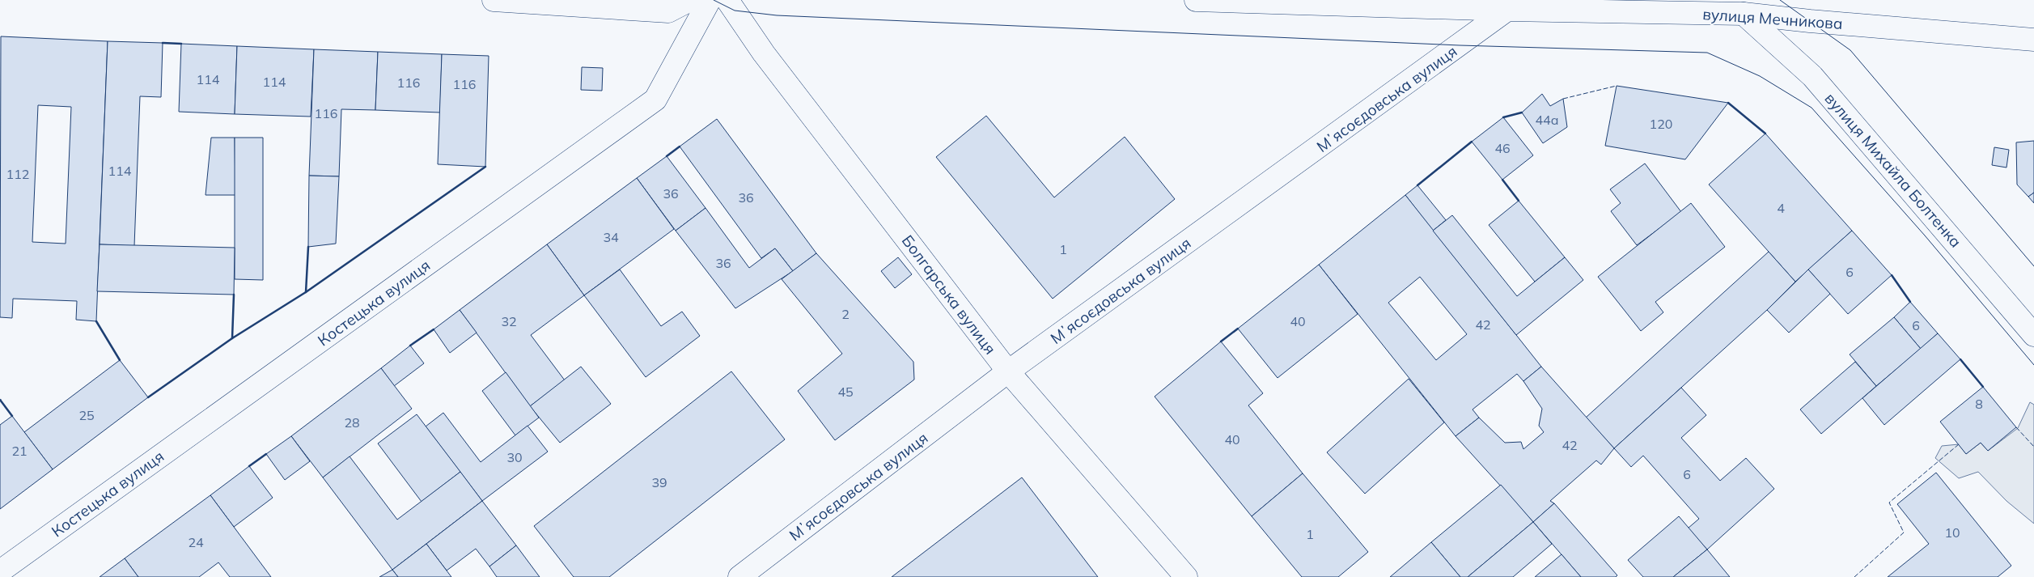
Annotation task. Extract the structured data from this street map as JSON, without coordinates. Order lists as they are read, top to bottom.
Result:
{
  "streets": {
    "street": [
      "вулиця Мечникова",
      "Мʼясоєдовська вулиця",
      "вулиця Михайла Болтенка",
      "Болгарська вулиця",
      "Костецька вулиця"
    ]
  },
  "crossings": [
    ["вулиця Мечникова", "Мʼясоєдовська вулиця"],
    ["вулиця Мечникова", "вулиця Михайла Болтенка"],
    ["Мʼясоєдовська вулиця", "Болгарська вулиця"]
  ],
  "house_numbers": [
    "114",
    "114",
    "116",
    "116",
    "116",
    "44а",
    "120",
    "46",
    "114",
    "112",
    "36",
    "36",
    "4",
    "34",
    "1",
    "36",
    "6",
    "2",
    "32",
    "40",
    "42",
    "6",
    "45",
    "8",
    "25",
    "28",
    "40",
    "42",
    "21",
    "30",
    "6",
    "39",
    "10",
    "1",
    "24"
  ]
}
